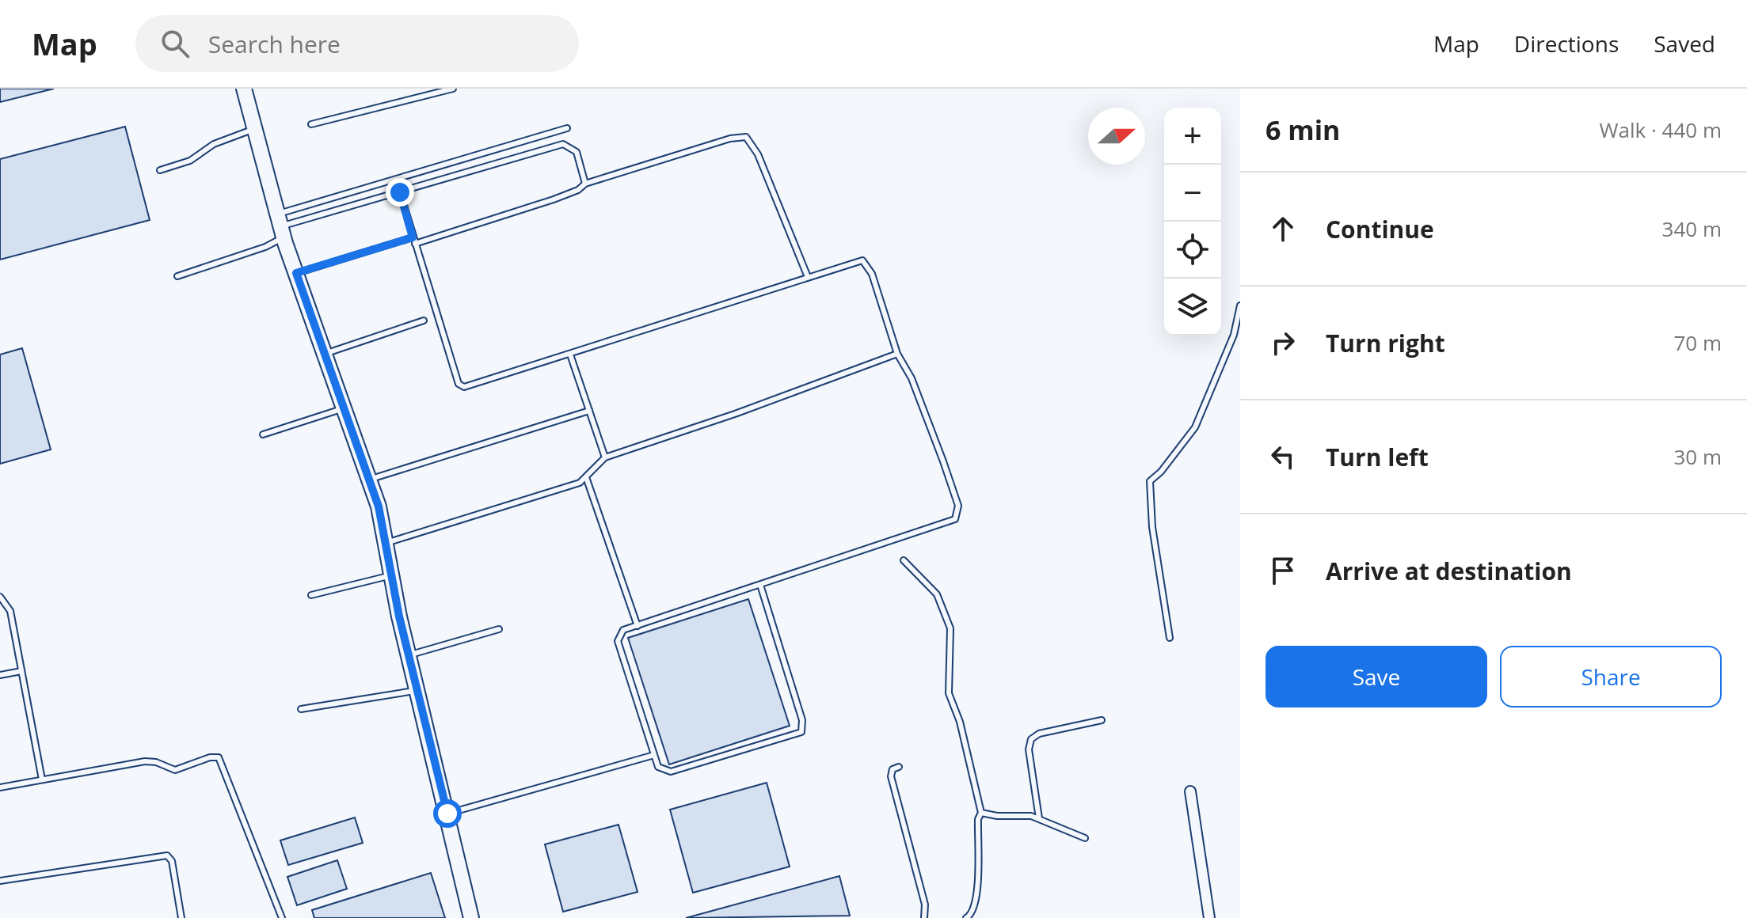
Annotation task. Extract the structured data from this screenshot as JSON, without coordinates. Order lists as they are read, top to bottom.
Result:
{
  "north": "right",
  "page": {
    "header": "Map",
    "search": "Search here",
    "nav": ["Map", "Directions", "Saved"],
    "heading": ["6 min", "Walk · 440 m"],
    "map_buttons": ["+", "−"],
    "list": [
      ["Continue", "340 m"],
      ["Turn right", "70 m"],
      ["Turn left", "30 m"],
      "Arrive at destination"
    ],
    "buttons": ["Save", "Share"]
  }
}
